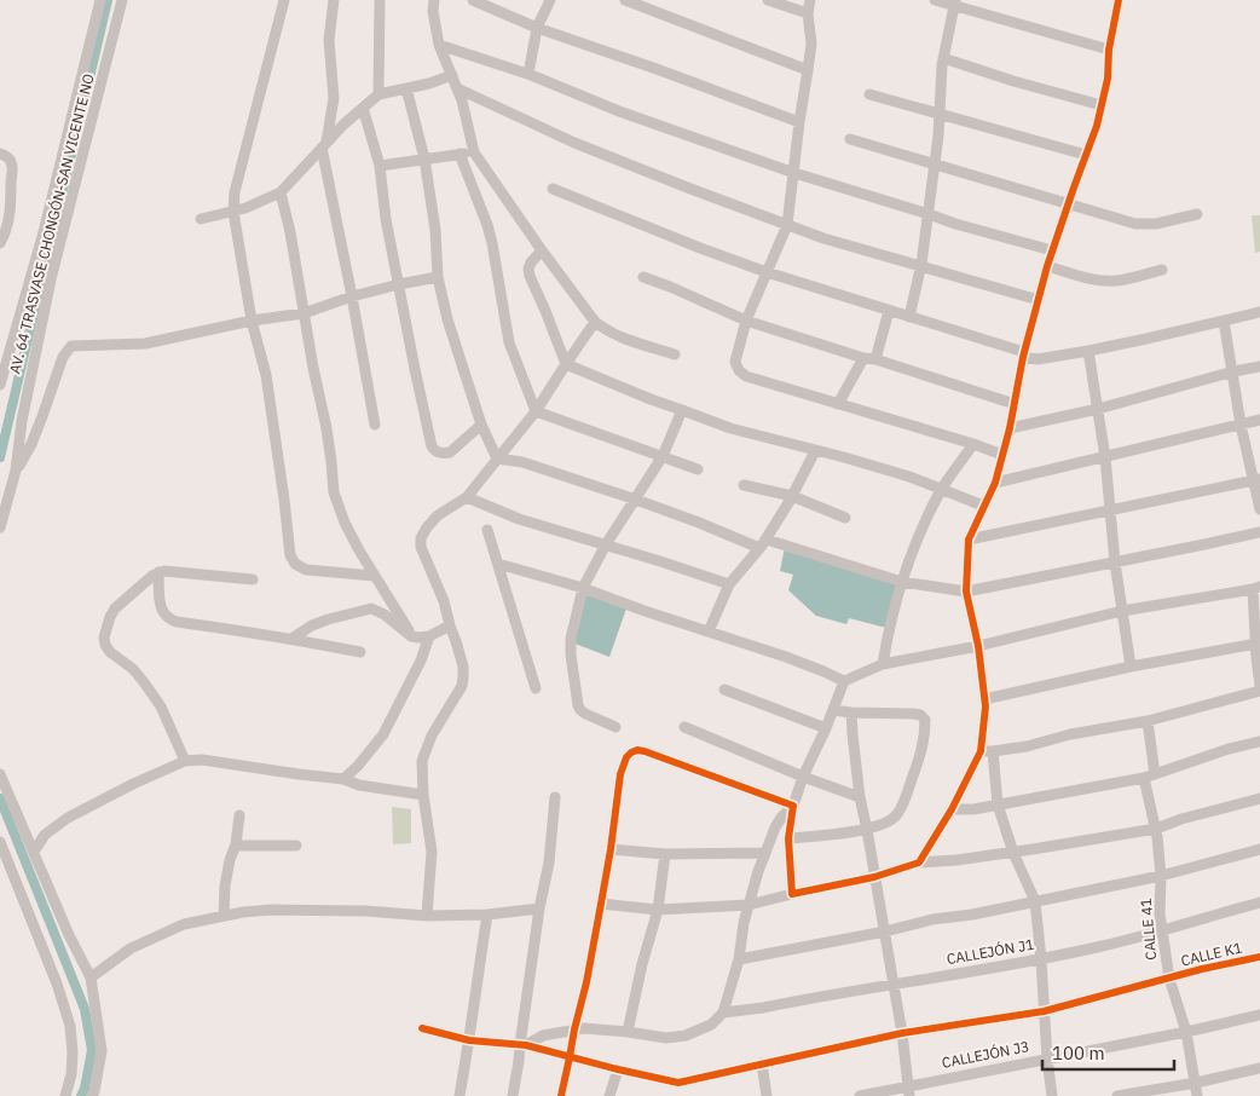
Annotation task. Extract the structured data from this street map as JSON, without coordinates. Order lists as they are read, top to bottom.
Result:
{
  "streets": {
    "street": [
      "AV. 64 TRASVASE CHONGÓN-SAN VICENTE NO",
      "CALLE 41",
      "CALLEJÓN J1",
      "CALLE K1",
      "CALLEJÓN J3"
    ]
  },
  "crossings": [
    ["CALLE 41", "CALLEJÓN J1"],
    ["CALLE 41", "CALLE K1"],
    ["CALLE 41", "CALLEJÓN J3"]
  ],
  "scale_bar": "100 m"
}
